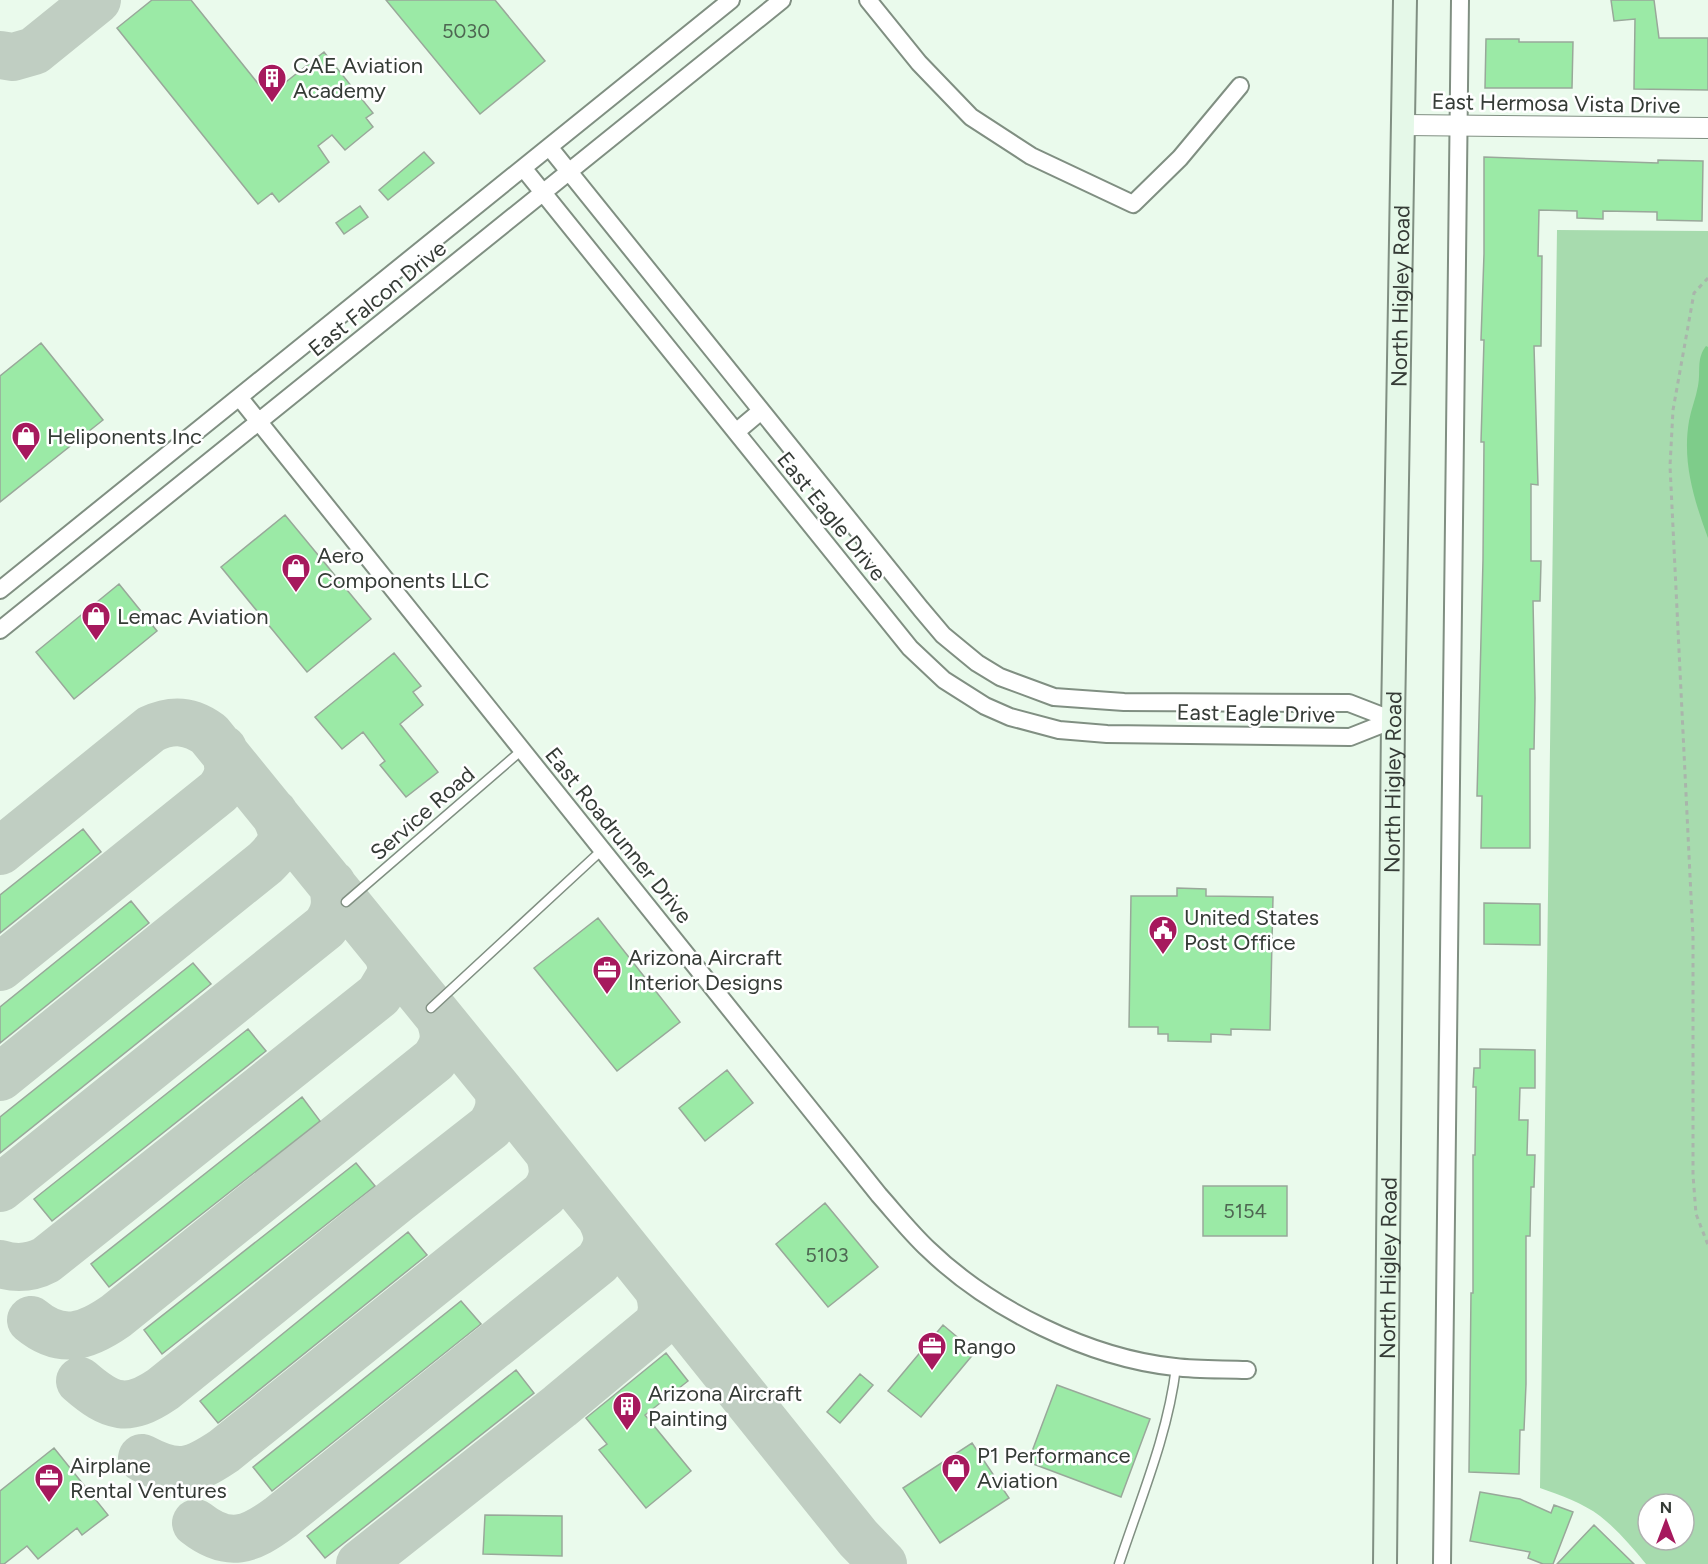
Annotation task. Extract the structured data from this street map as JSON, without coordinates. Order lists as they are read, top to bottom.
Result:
{
  "streets": {
    "main road": ["North Higley Road"],
    "street": [
      "East Hermosa Vista Drive",
      "East Falcon Drive",
      "East Eagle Drive",
      "East Roadrunner Drive"
    ],
    "lane": ["Service Road"]
  },
  "crossings": [
    ["East Hermosa Vista Drive", "North Higley Road"],
    ["North Higley Road", "East Eagle Drive"],
    ["East Falcon Drive", "East Eagle Drive"],
    ["East Falcon Drive", "East Roadrunner Drive"],
    ["Service Road", "East Roadrunner Drive"]
  ],
  "places": {
    "building": ["CAE Aviation Academy", "Arizona Aircraft Painting"],
    "shop": [
      "Heliponents Inc",
      "Aero Components LLC",
      "Lemac Aviation",
      "P1 Performance Aviation"
    ],
    "public building": ["United States Post Office"],
    "office": ["Arizona Aircraft Interior Designs", "Rango", "Airplane Rental Ventures"]
  },
  "house_numbers": ["5030", "5154", "5103"],
  "north": "top"
}
